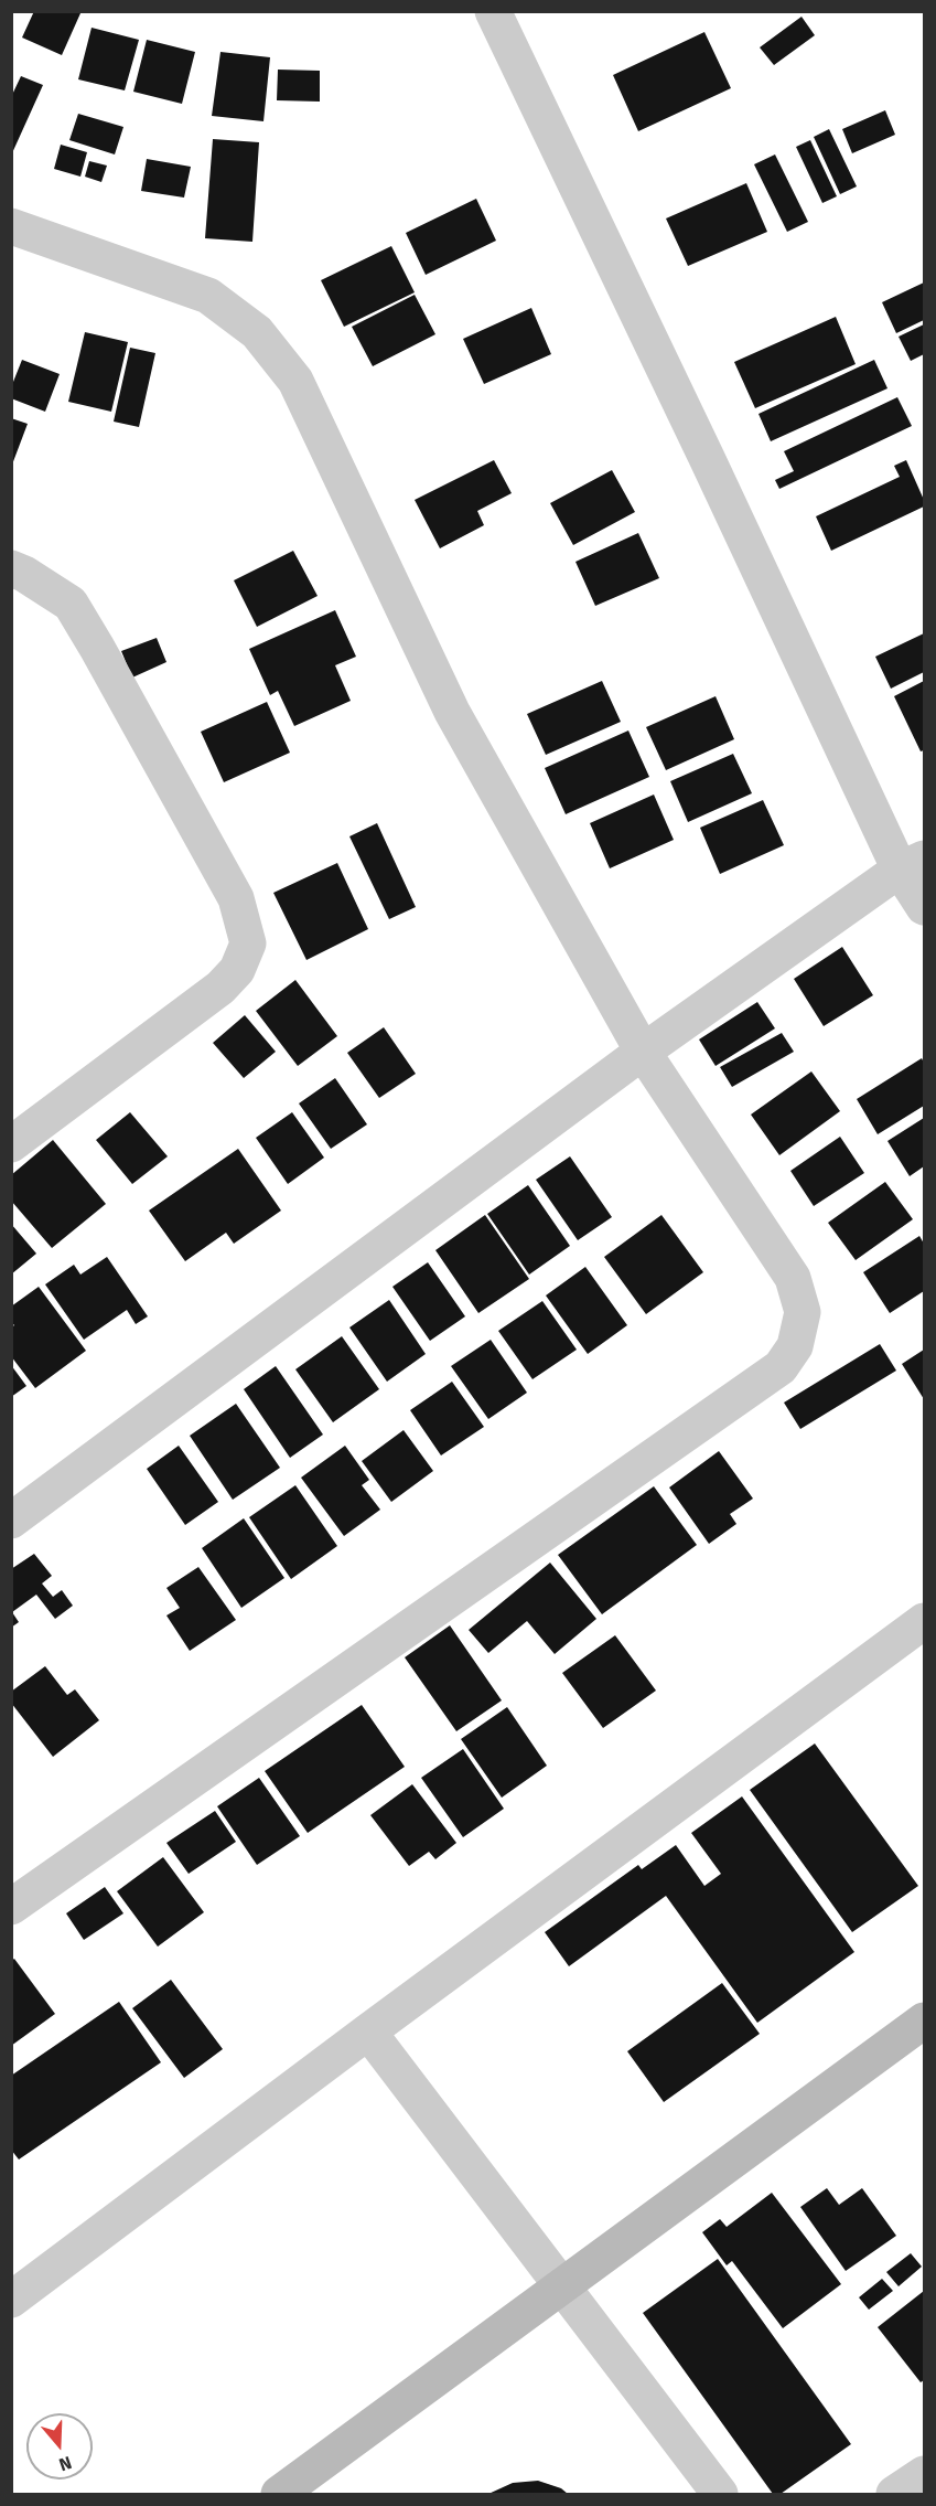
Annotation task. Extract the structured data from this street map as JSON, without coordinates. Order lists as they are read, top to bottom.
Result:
{
  "north": "bottom"
}
